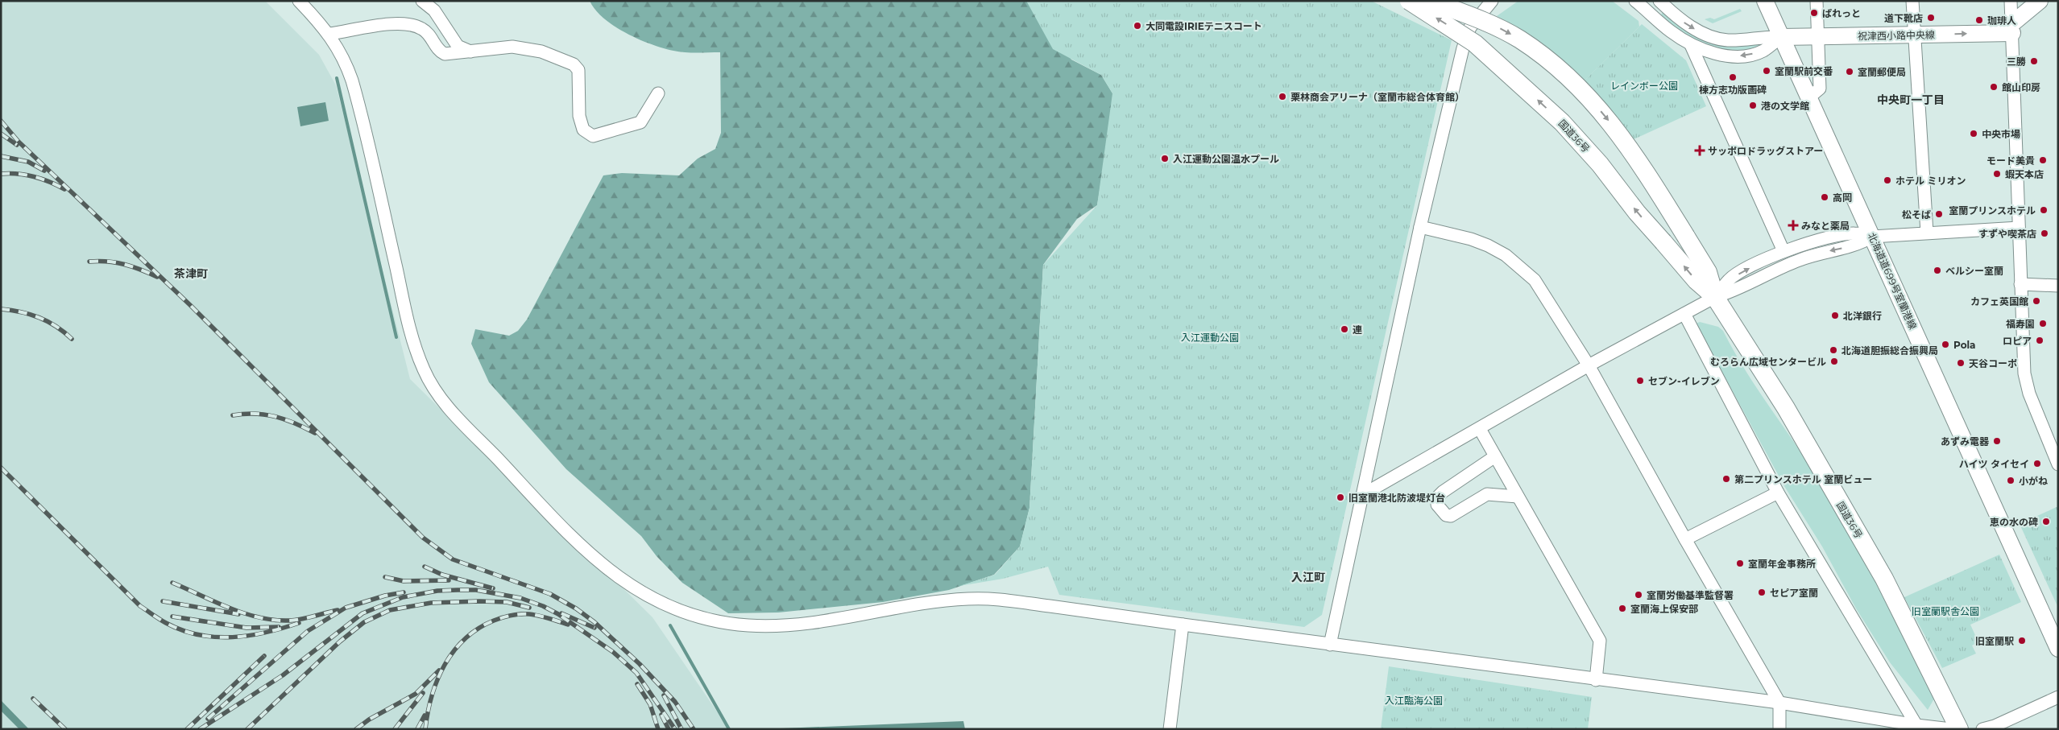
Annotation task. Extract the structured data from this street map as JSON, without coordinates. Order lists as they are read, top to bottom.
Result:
{
  "streets": {
    "highway": ["国道36号"],
    "main road": ["祝津西小路中央線", "北海道道699号室蘭港線"]
  },
  "crossings": [
    ["祝津西小路中央線", "北海道道699号室蘭港線"]
  ],
  "one_way": ["祝津西小路中央線"],
  "districts": ["中央町一丁目", "茶津町", "入江町"],
  "parks": [
    "レインボー公園",
    "入江運動公園",
    "旧室蘭駅舎公園",
    "入江臨海公園"
  ],
  "places": {
    "other": [
      "ぱれっと",
      "道下靴店",
      "珈琲人",
      "大同電設IRIEテニスコート",
      "三勝",
      "室蘭駅前交番",
      "室蘭郵便局",
      "棟方志功版画碑",
      "館山印房",
      "栗林商会アリーナ（室蘭市総合体育館）",
      "港の文学館",
      "中央市場",
      "入江運動公園温水プール",
      "モード美貴",
      "蝦天本店",
      "ホテル ミリオン",
      "高岡",
      "室蘭プリンスホテル",
      "松そば",
      "すずや喫茶店",
      "ベルシー室蘭",
      "カフェ英国館",
      "北洋銀行",
      "福寿園",
      "連",
      "ロピア",
      "Pola",
      "北海道胆振総合振興局",
      "むろらん広域センタービル",
      "天谷コーポ",
      "セブン-イレブン",
      "あずみ電器",
      "ハイツ タイセイ",
      "第二プリンスホテル 室蘭ビュー",
      "小がね",
      "旧室蘭港北防波堤灯台",
      "恵の水の碑",
      "室蘭年金事務所",
      "セピア室蘭",
      "室蘭労働基準監督署",
      "室蘭海上保安部",
      "旧室蘭駅"
    ],
    "health": ["サッポロドラッグストアー", "みなと薬局"]
  }
}
